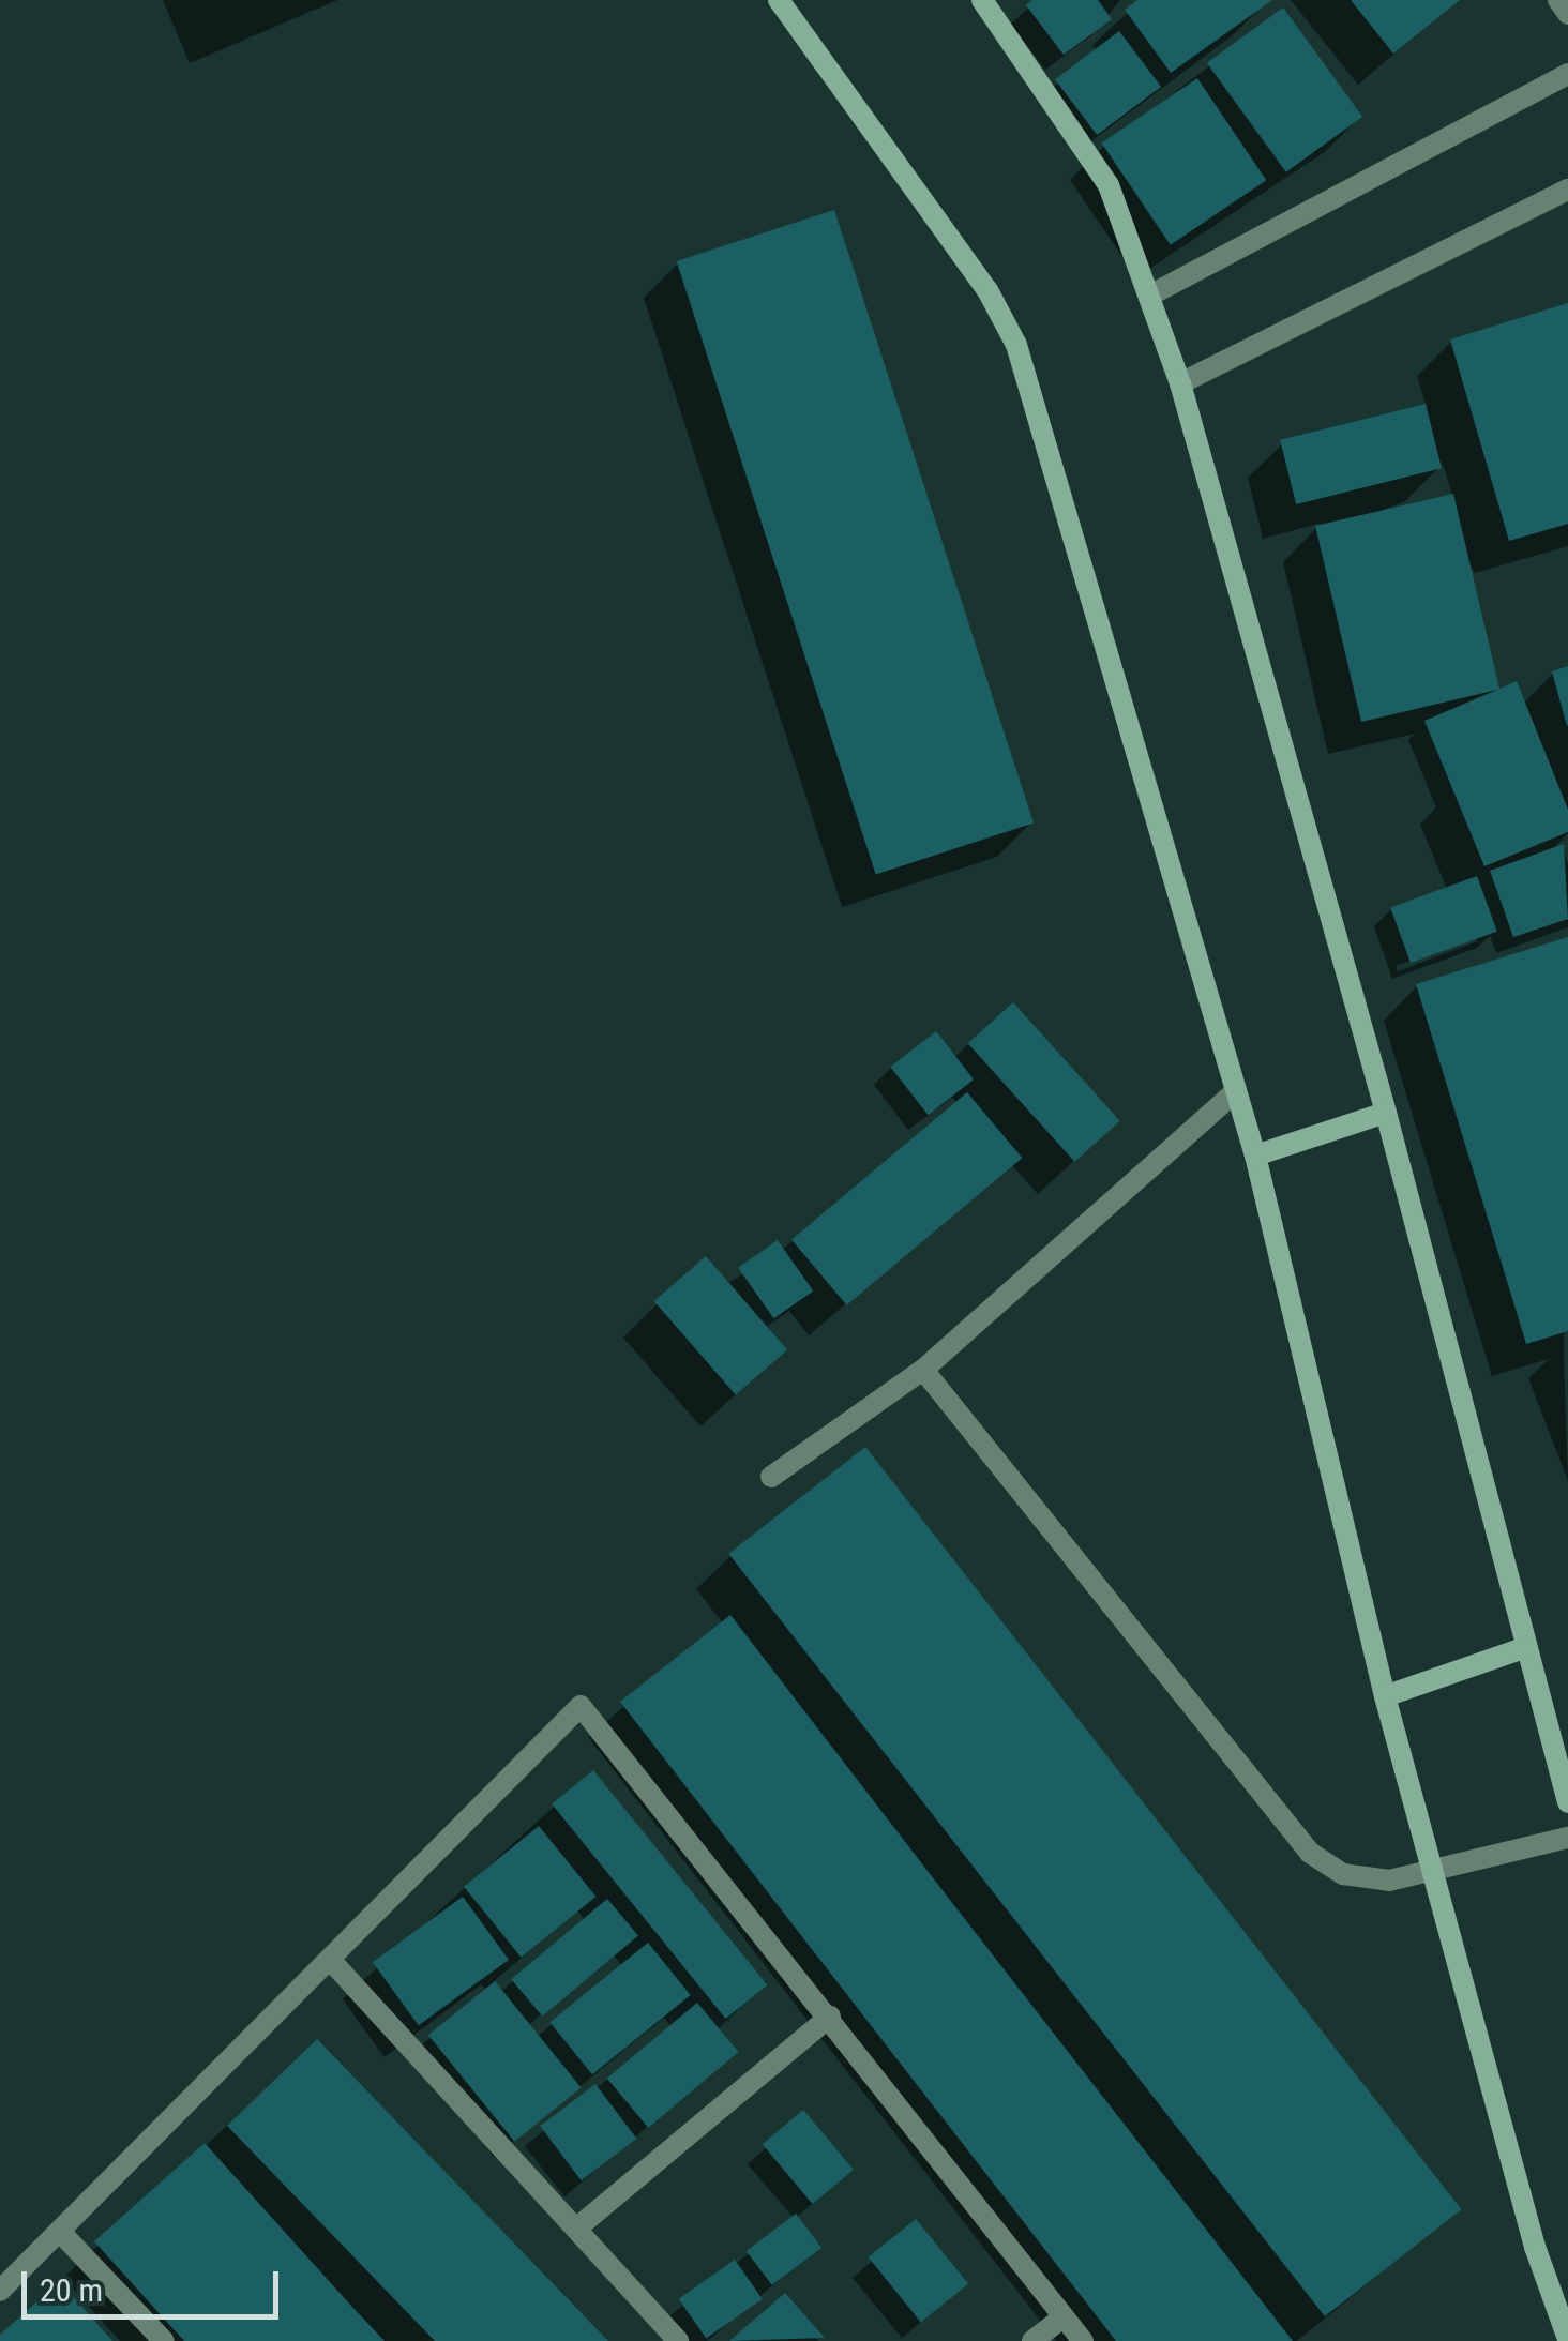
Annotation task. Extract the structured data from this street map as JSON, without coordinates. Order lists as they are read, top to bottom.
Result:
{
  "scale_bar": "20 m"
}
